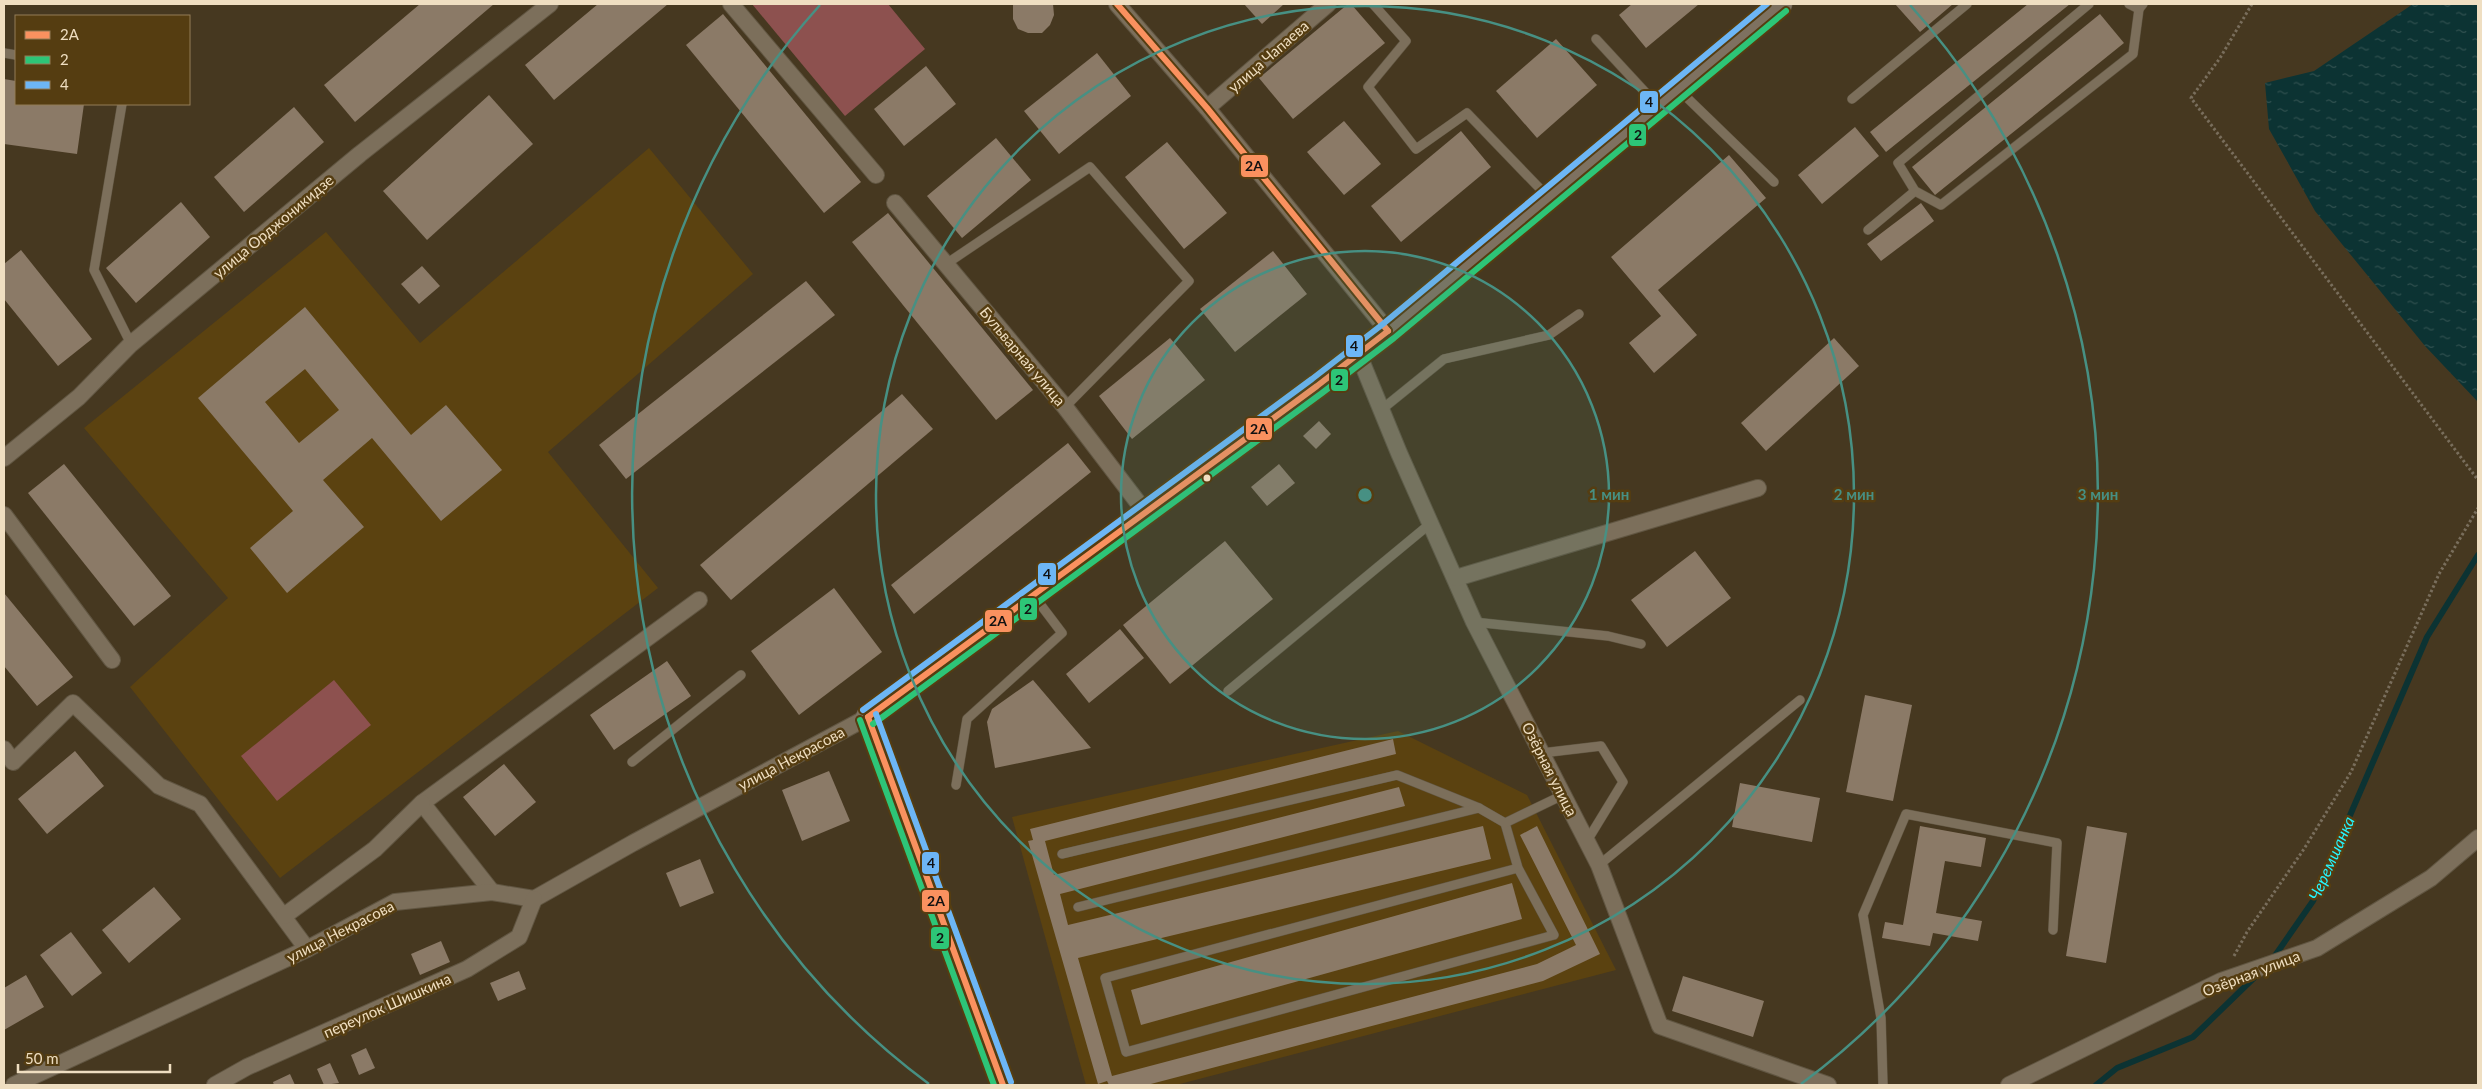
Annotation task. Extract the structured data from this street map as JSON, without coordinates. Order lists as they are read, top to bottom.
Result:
{
  "streets": {
    "main road": ["улица Некрасова"],
    "street": [
      "улица Чапаева",
      "улица Орджоникидзе",
      "Бульварная улица",
      "Озёрная улица",
      "переулок Шишкина"
    ]
  },
  "crossings": [
    ["Бульварная улица", "улица Некрасова"],
    ["улица Некрасова", "Озёрная улица"],
    ["улица Некрасова", "переулок Шишкина"]
  ],
  "water": ["Черемшанка"],
  "lines": ["transit line 2А", "transit line 4", "transit line 2"],
  "legend": ["2А", "2", "4"],
  "scale_bar": "50 m",
  "rings": ["1 мин", "2 мин", "3 мин"]
}
